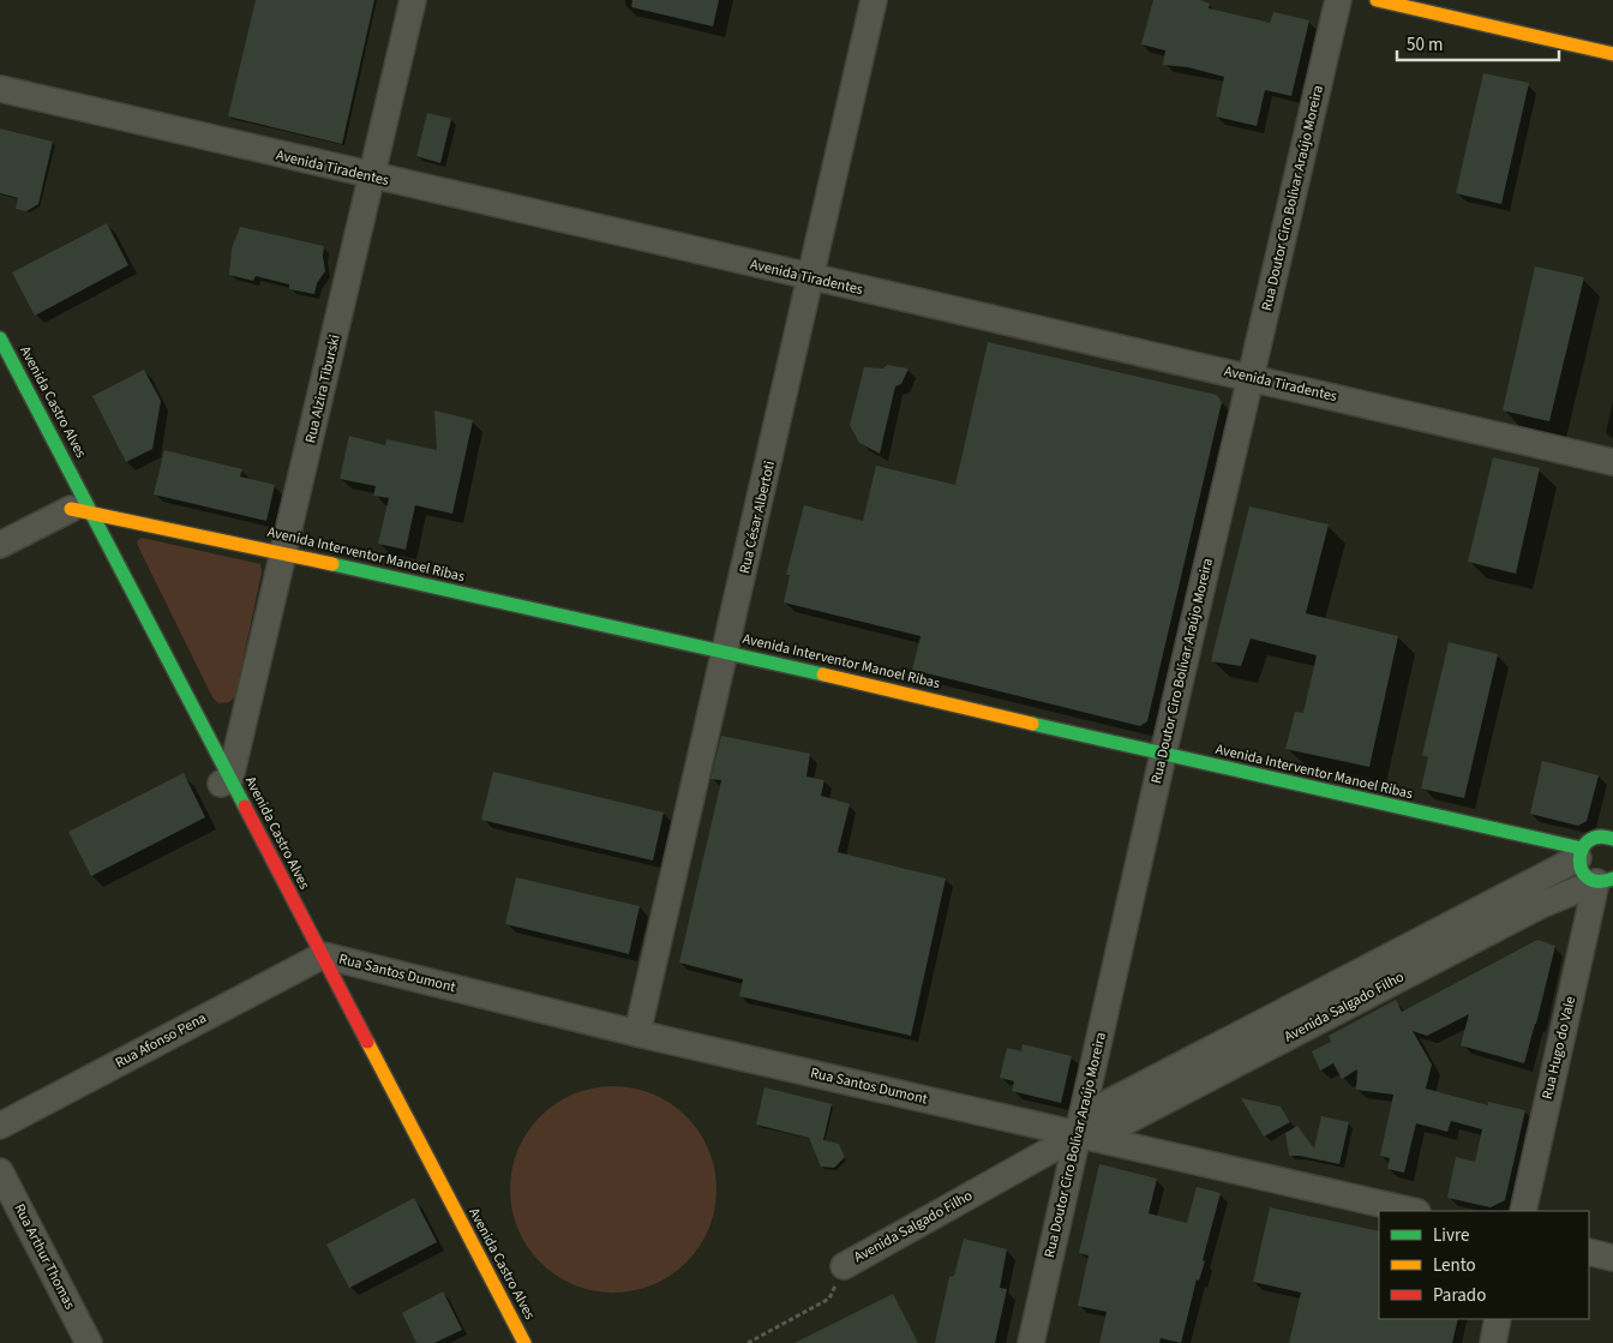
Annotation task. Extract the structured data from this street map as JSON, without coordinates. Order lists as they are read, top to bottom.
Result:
{
  "streets": {
    "street": [
      "Avenida Tiradentes",
      "Rua Doutor Ciro Bolívar Araújo Moreira",
      "Rua Alzira Tiburski",
      "Avenida Castro Alves",
      "Rua César Albertoti",
      "Avenida Interventor Manoel Ribas",
      "Rua Santos Dumont",
      "Avenida Salgado Filho",
      "Rua Afonso Pena",
      "Rua Hugo do Vale",
      "Rua Arthur Thomas"
    ]
  },
  "crossings": [
    ["Avenida Tiradentes", "Rua Doutor Ciro Bolívar Araújo Moreira"],
    ["Avenida Tiradentes", "Rua Alzira Tiburski"],
    ["Avenida Tiradentes", "Rua César Albertoti"],
    ["Rua Doutor Ciro Bolívar Araújo Moreira", "Avenida Interventor Manoel Ribas"],
    ["Rua Doutor Ciro Bolívar Araújo Moreira", "Rua Santos Dumont"],
    ["Rua Doutor Ciro Bolívar Araújo Moreira", "Avenida Salgado Filho"],
    ["Rua Alzira Tiburski", "Avenida Castro Alves"],
    ["Rua Alzira Tiburski", "Avenida Interventor Manoel Ribas"],
    ["Avenida Castro Alves", "Avenida Interventor Manoel Ribas"],
    ["Avenida Castro Alves", "Rua Santos Dumont"],
    ["Avenida Castro Alves", "Rua Afonso Pena"],
    ["Rua César Albertoti", "Avenida Interventor Manoel Ribas"],
    ["Rua César Albertoti", "Rua Santos Dumont"],
    ["Avenida Interventor Manoel Ribas", "Avenida Salgado Filho"],
    ["Rua Santos Dumont", "Avenida Salgado Filho"],
    ["Rua Santos Dumont", "Rua Afonso Pena"],
    ["Avenida Salgado Filho", "Rua Hugo do Vale"]
  ],
  "legend": ["Livre", "Lento", "Parado"],
  "scale_bar": "50 m"
}
